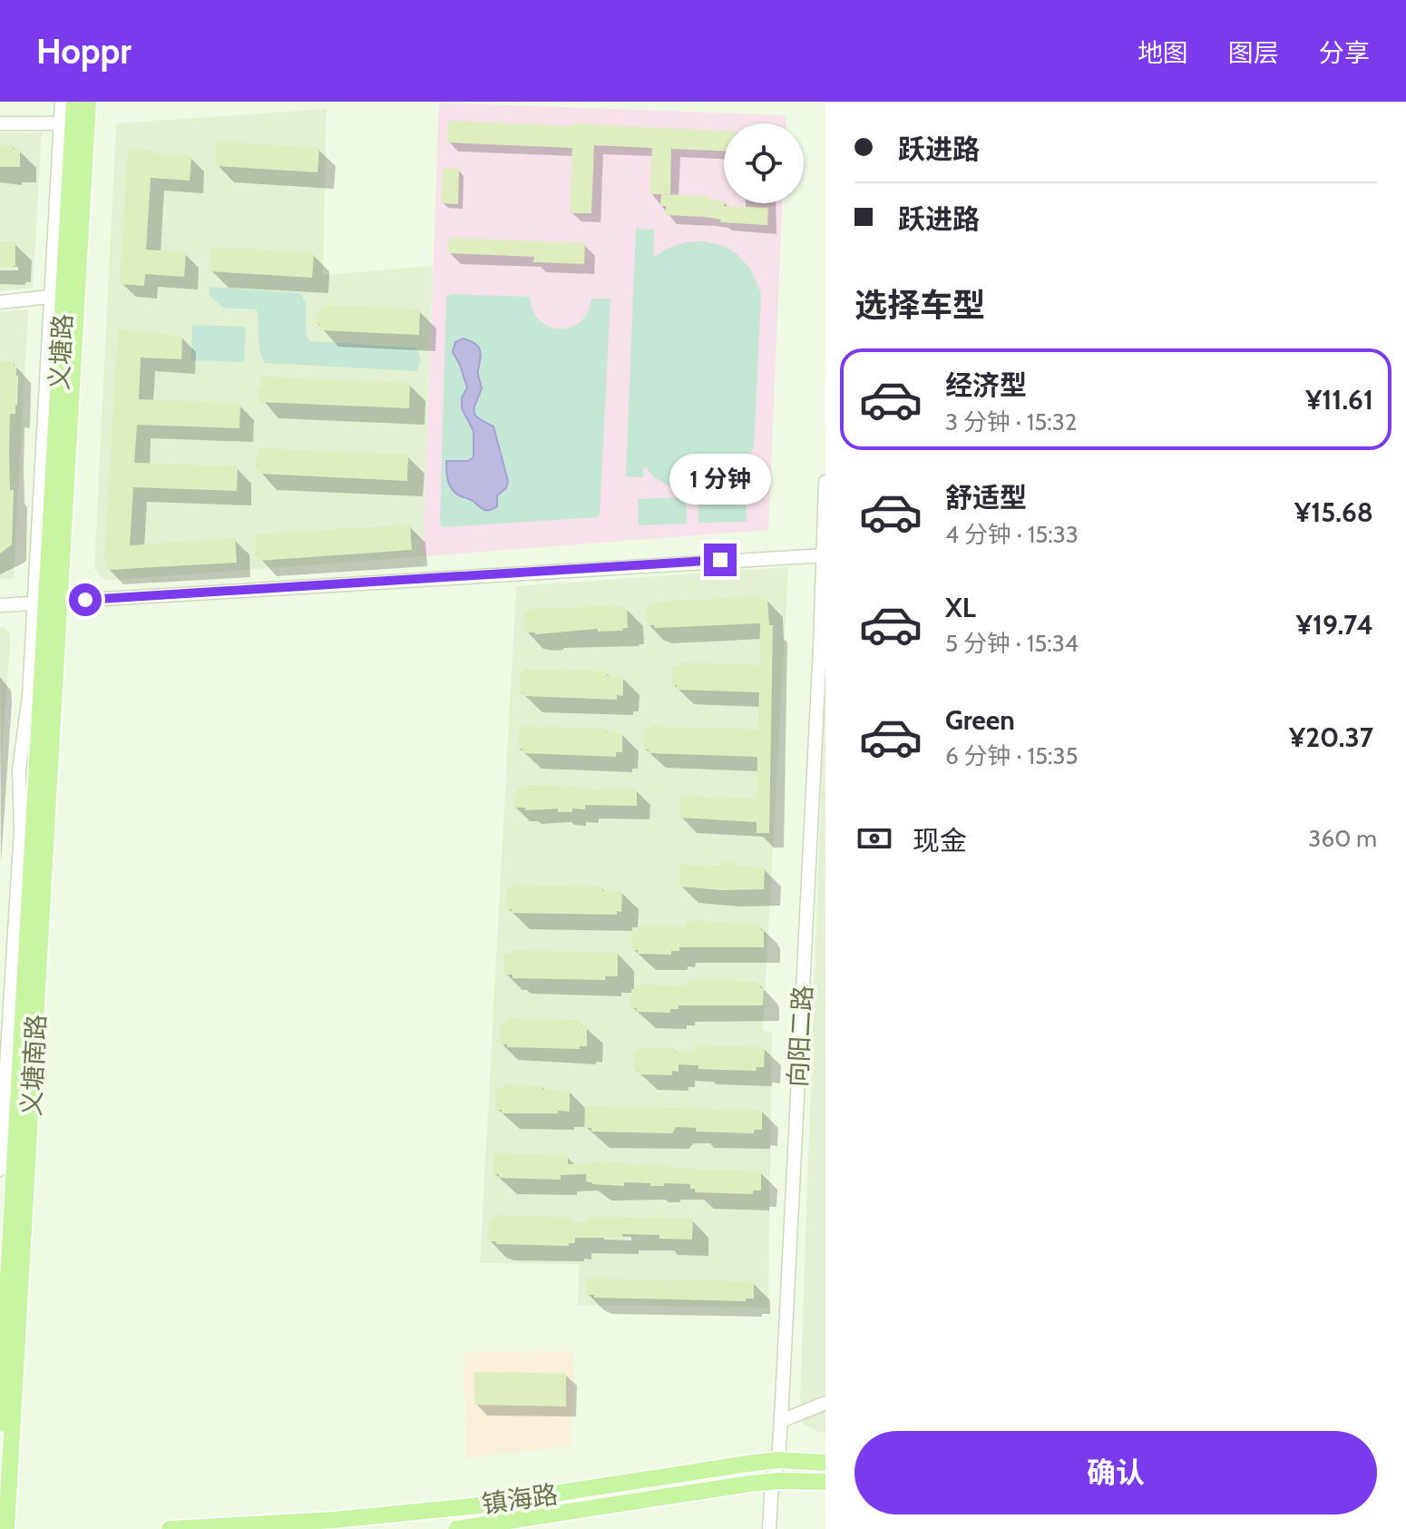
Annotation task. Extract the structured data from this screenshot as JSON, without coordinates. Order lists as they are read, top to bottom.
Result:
{
  "streets": {
    "main road": ["义塘路", "义塘南路", "镇海路"],
    "street": ["向阳二路"]
  },
  "crossings": [
    ["义塘路", "义塘南路"],
    ["向阳二路", "镇海路"]
  ],
  "page": {
    "header": "Hoppr",
    "nav": ["地图", "图层", "分享"],
    "banner": ["跃进路", "跃进路"],
    "heading": "选择车型",
    "list": [
      {
        "name": "经济型",
        "note": "3 分钟 · 15:32",
        "value": "¥11.61"
      },
      {
        "name": "舒适型",
        "note": "4 分钟 · 15:33",
        "value": "¥15.68"
      },
      {
        "name": "XL",
        "note": "5 分钟 · 15:34",
        "value": "¥19.74"
      },
      {
        "name": "Green",
        "note": "6 分钟 · 15:35",
        "value": "¥20.37"
      }
    ],
    "bubble": "1 分钟",
    "pay": ["现金", "360 m"],
    "buttons": "确认"
  }
}
